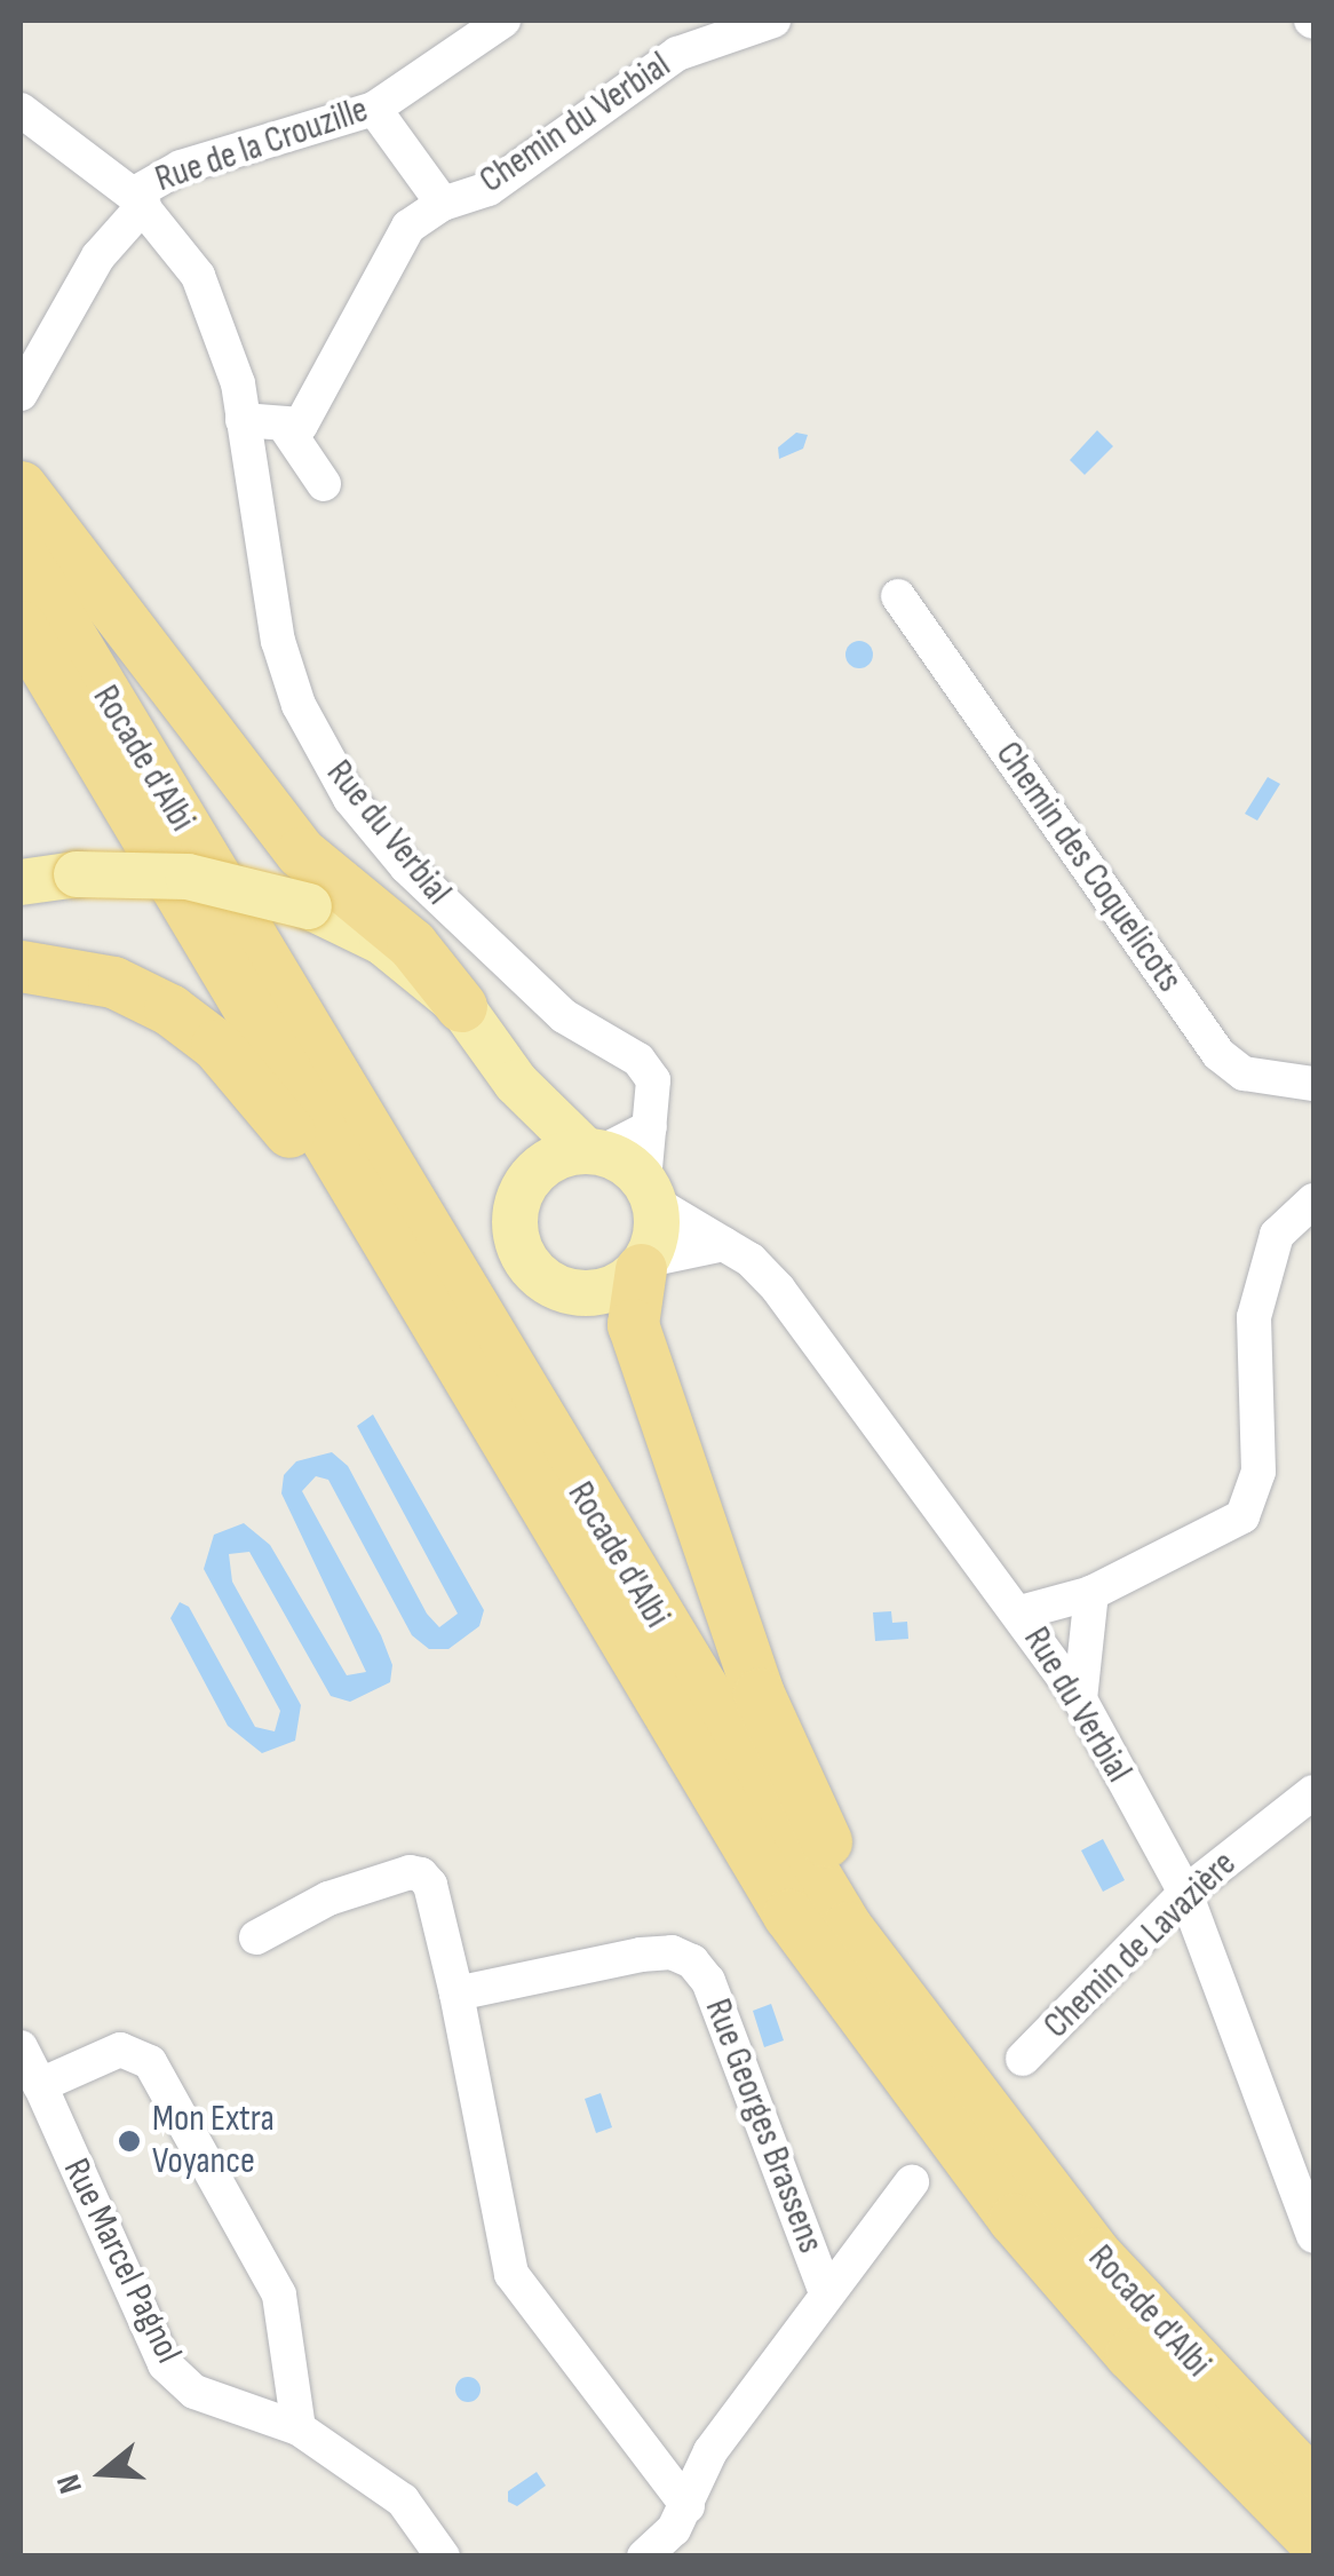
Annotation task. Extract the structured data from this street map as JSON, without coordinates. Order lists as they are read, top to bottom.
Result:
{
  "streets": {
    "highway": ["Rocade d'Albi"],
    "street": [
      "Chemin du Verbial",
      "Rue de la Crouzille",
      "Rue du Verbial",
      "Chemin des Coquelicots",
      "Chemin de Lavazière",
      "Rue Georges Brassens",
      "Rue Marcel Pagnol"
    ]
  },
  "crossings": [
    ["Chemin du Verbial", "Rue de la Crouzille"],
    ["Rue de la Crouzille", "Rue du Verbial"],
    ["Rue du Verbial", "Chemin de Lavazière"]
  ],
  "places": ["Mon Extra Voyance"],
  "north": "left"
}
